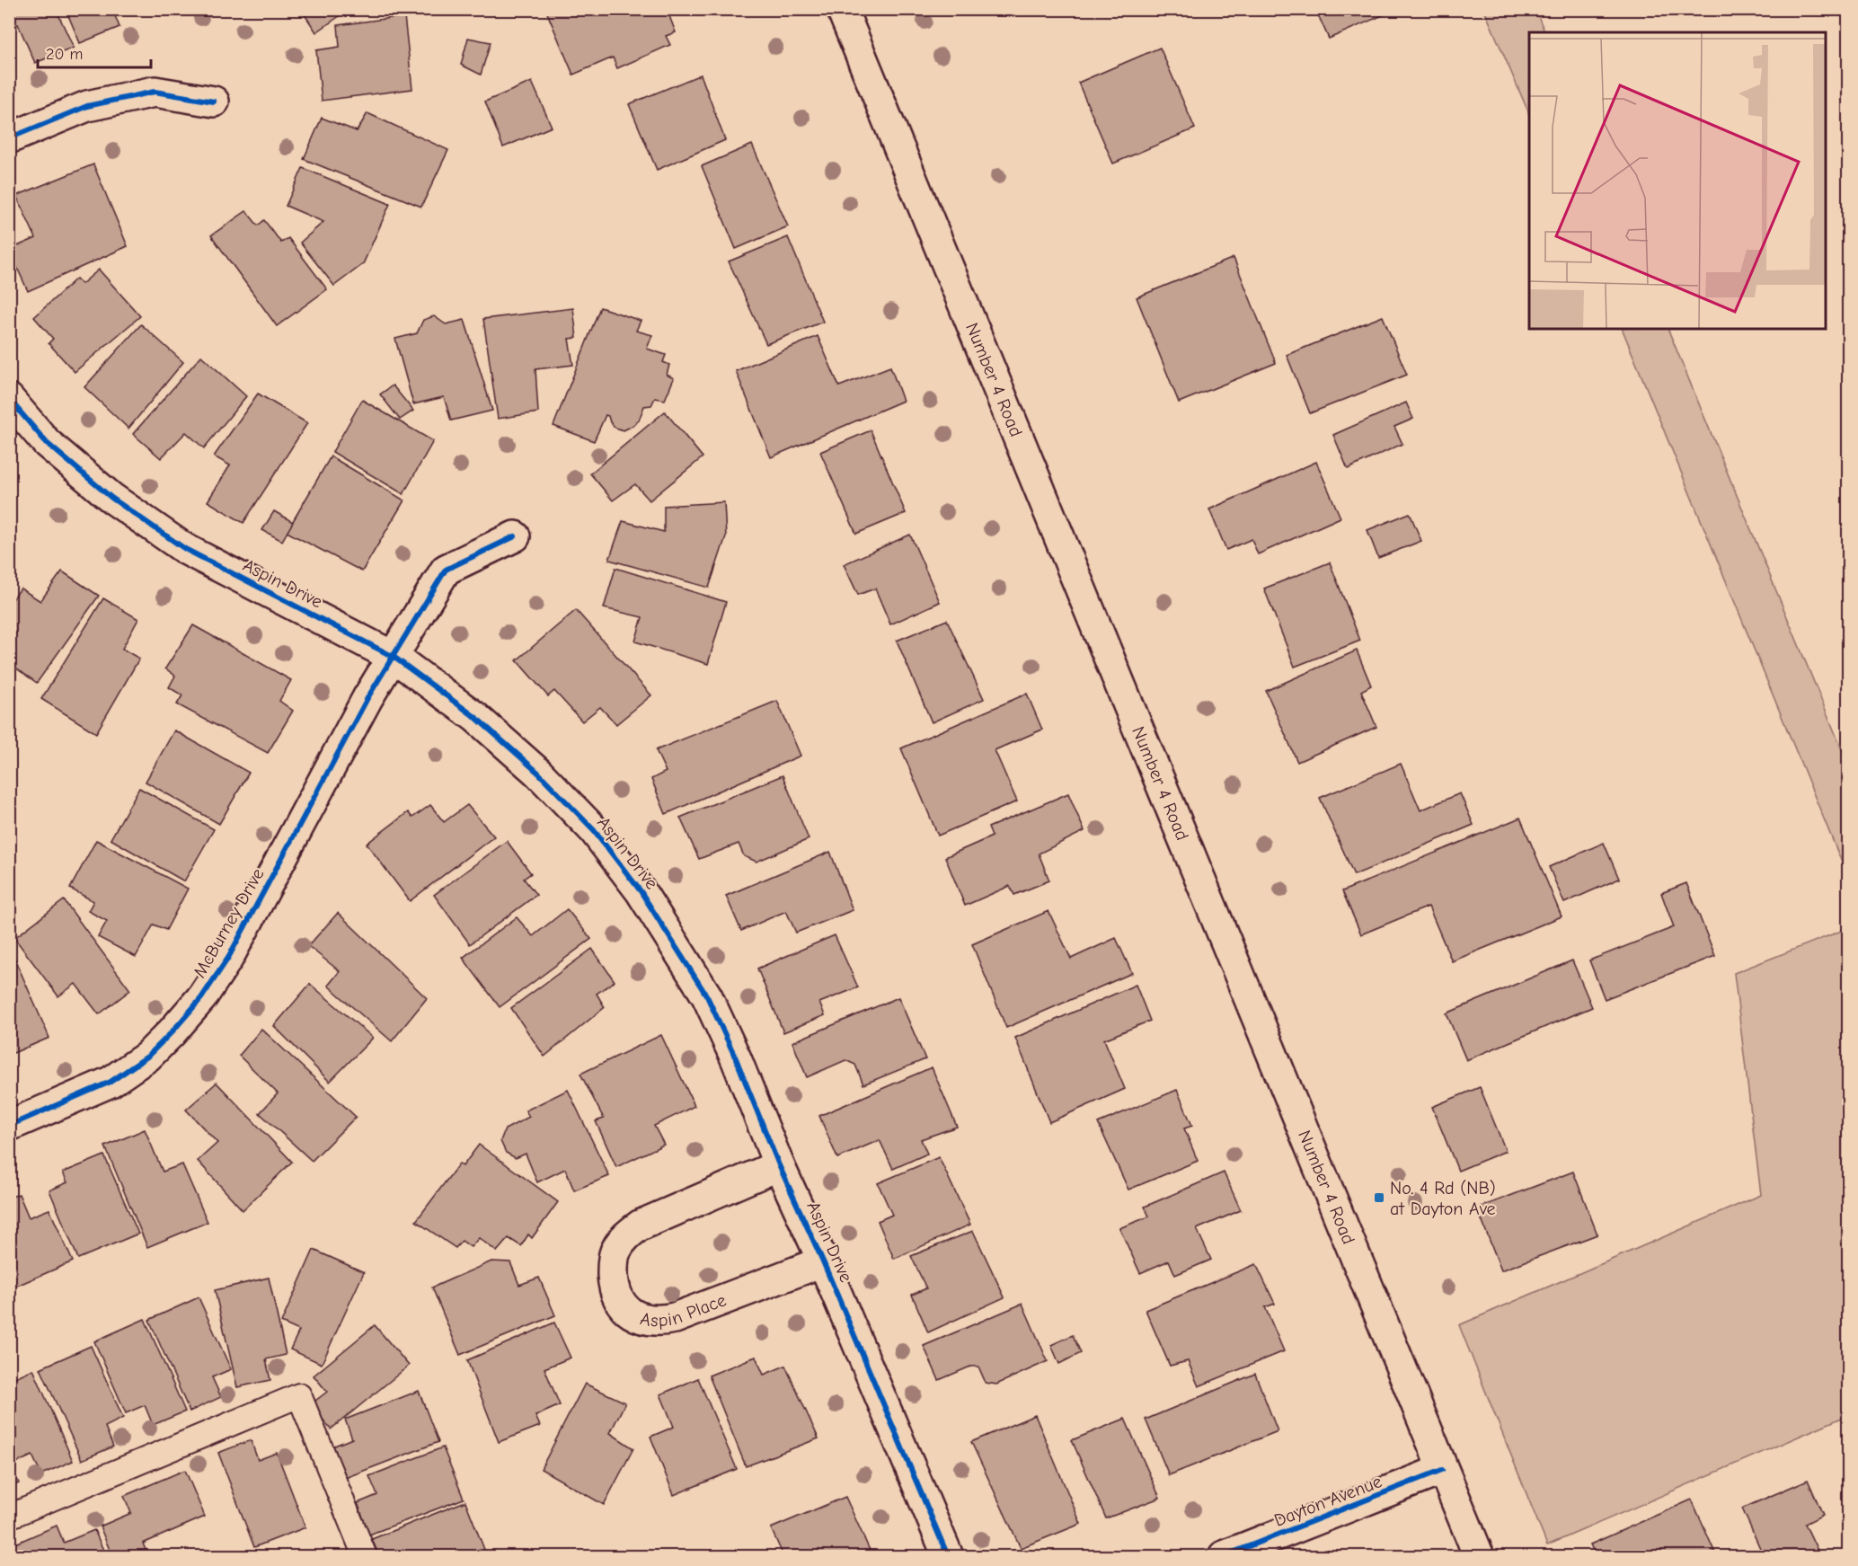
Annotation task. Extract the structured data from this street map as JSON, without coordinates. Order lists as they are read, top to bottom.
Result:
{
  "streets": {
    "street": [
      "Number 4 Road",
      "Aspin Drive",
      "McBurney Drive",
      "Aspin Place",
      "Dayton Avenue"
    ]
  },
  "crossings": [
    ["Number 4 Road", "Dayton Avenue"],
    ["Aspin Drive", "McBurney Drive"],
    ["Aspin Drive", "Aspin Place"]
  ],
  "places": {
    "transit": ["No. 4 Rd (NB) at Dayton Ave"]
  },
  "scale_bar": "20 m"
}
